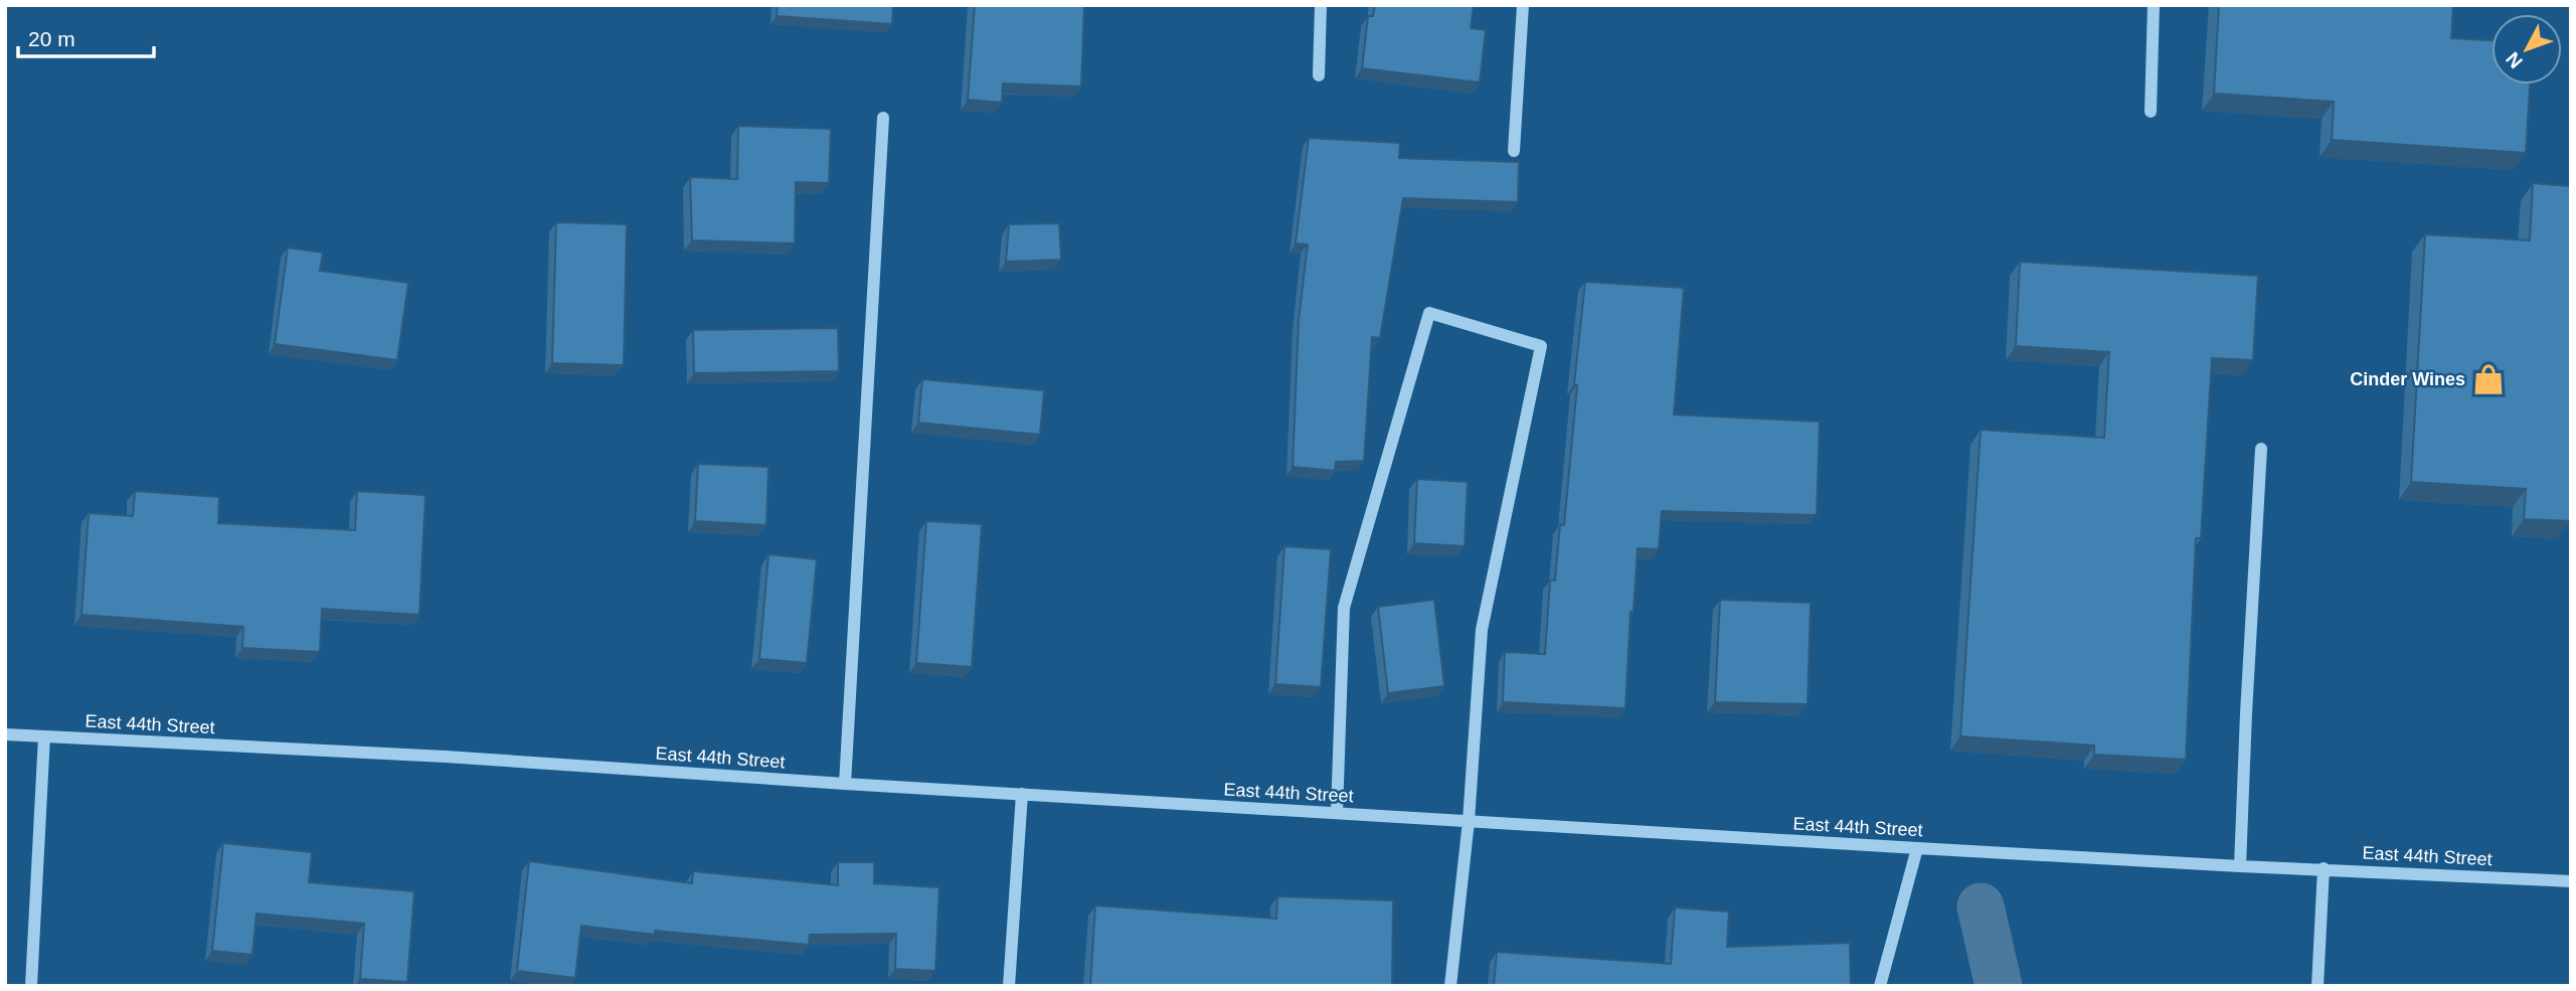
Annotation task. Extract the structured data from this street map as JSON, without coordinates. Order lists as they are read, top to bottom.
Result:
{
  "streets": {
    "street": ["East 44th Street"]
  },
  "places": {
    "shop": ["Cinder Wines"]
  },
  "scale_bar": "20 m",
  "north": "bottom left"
}
